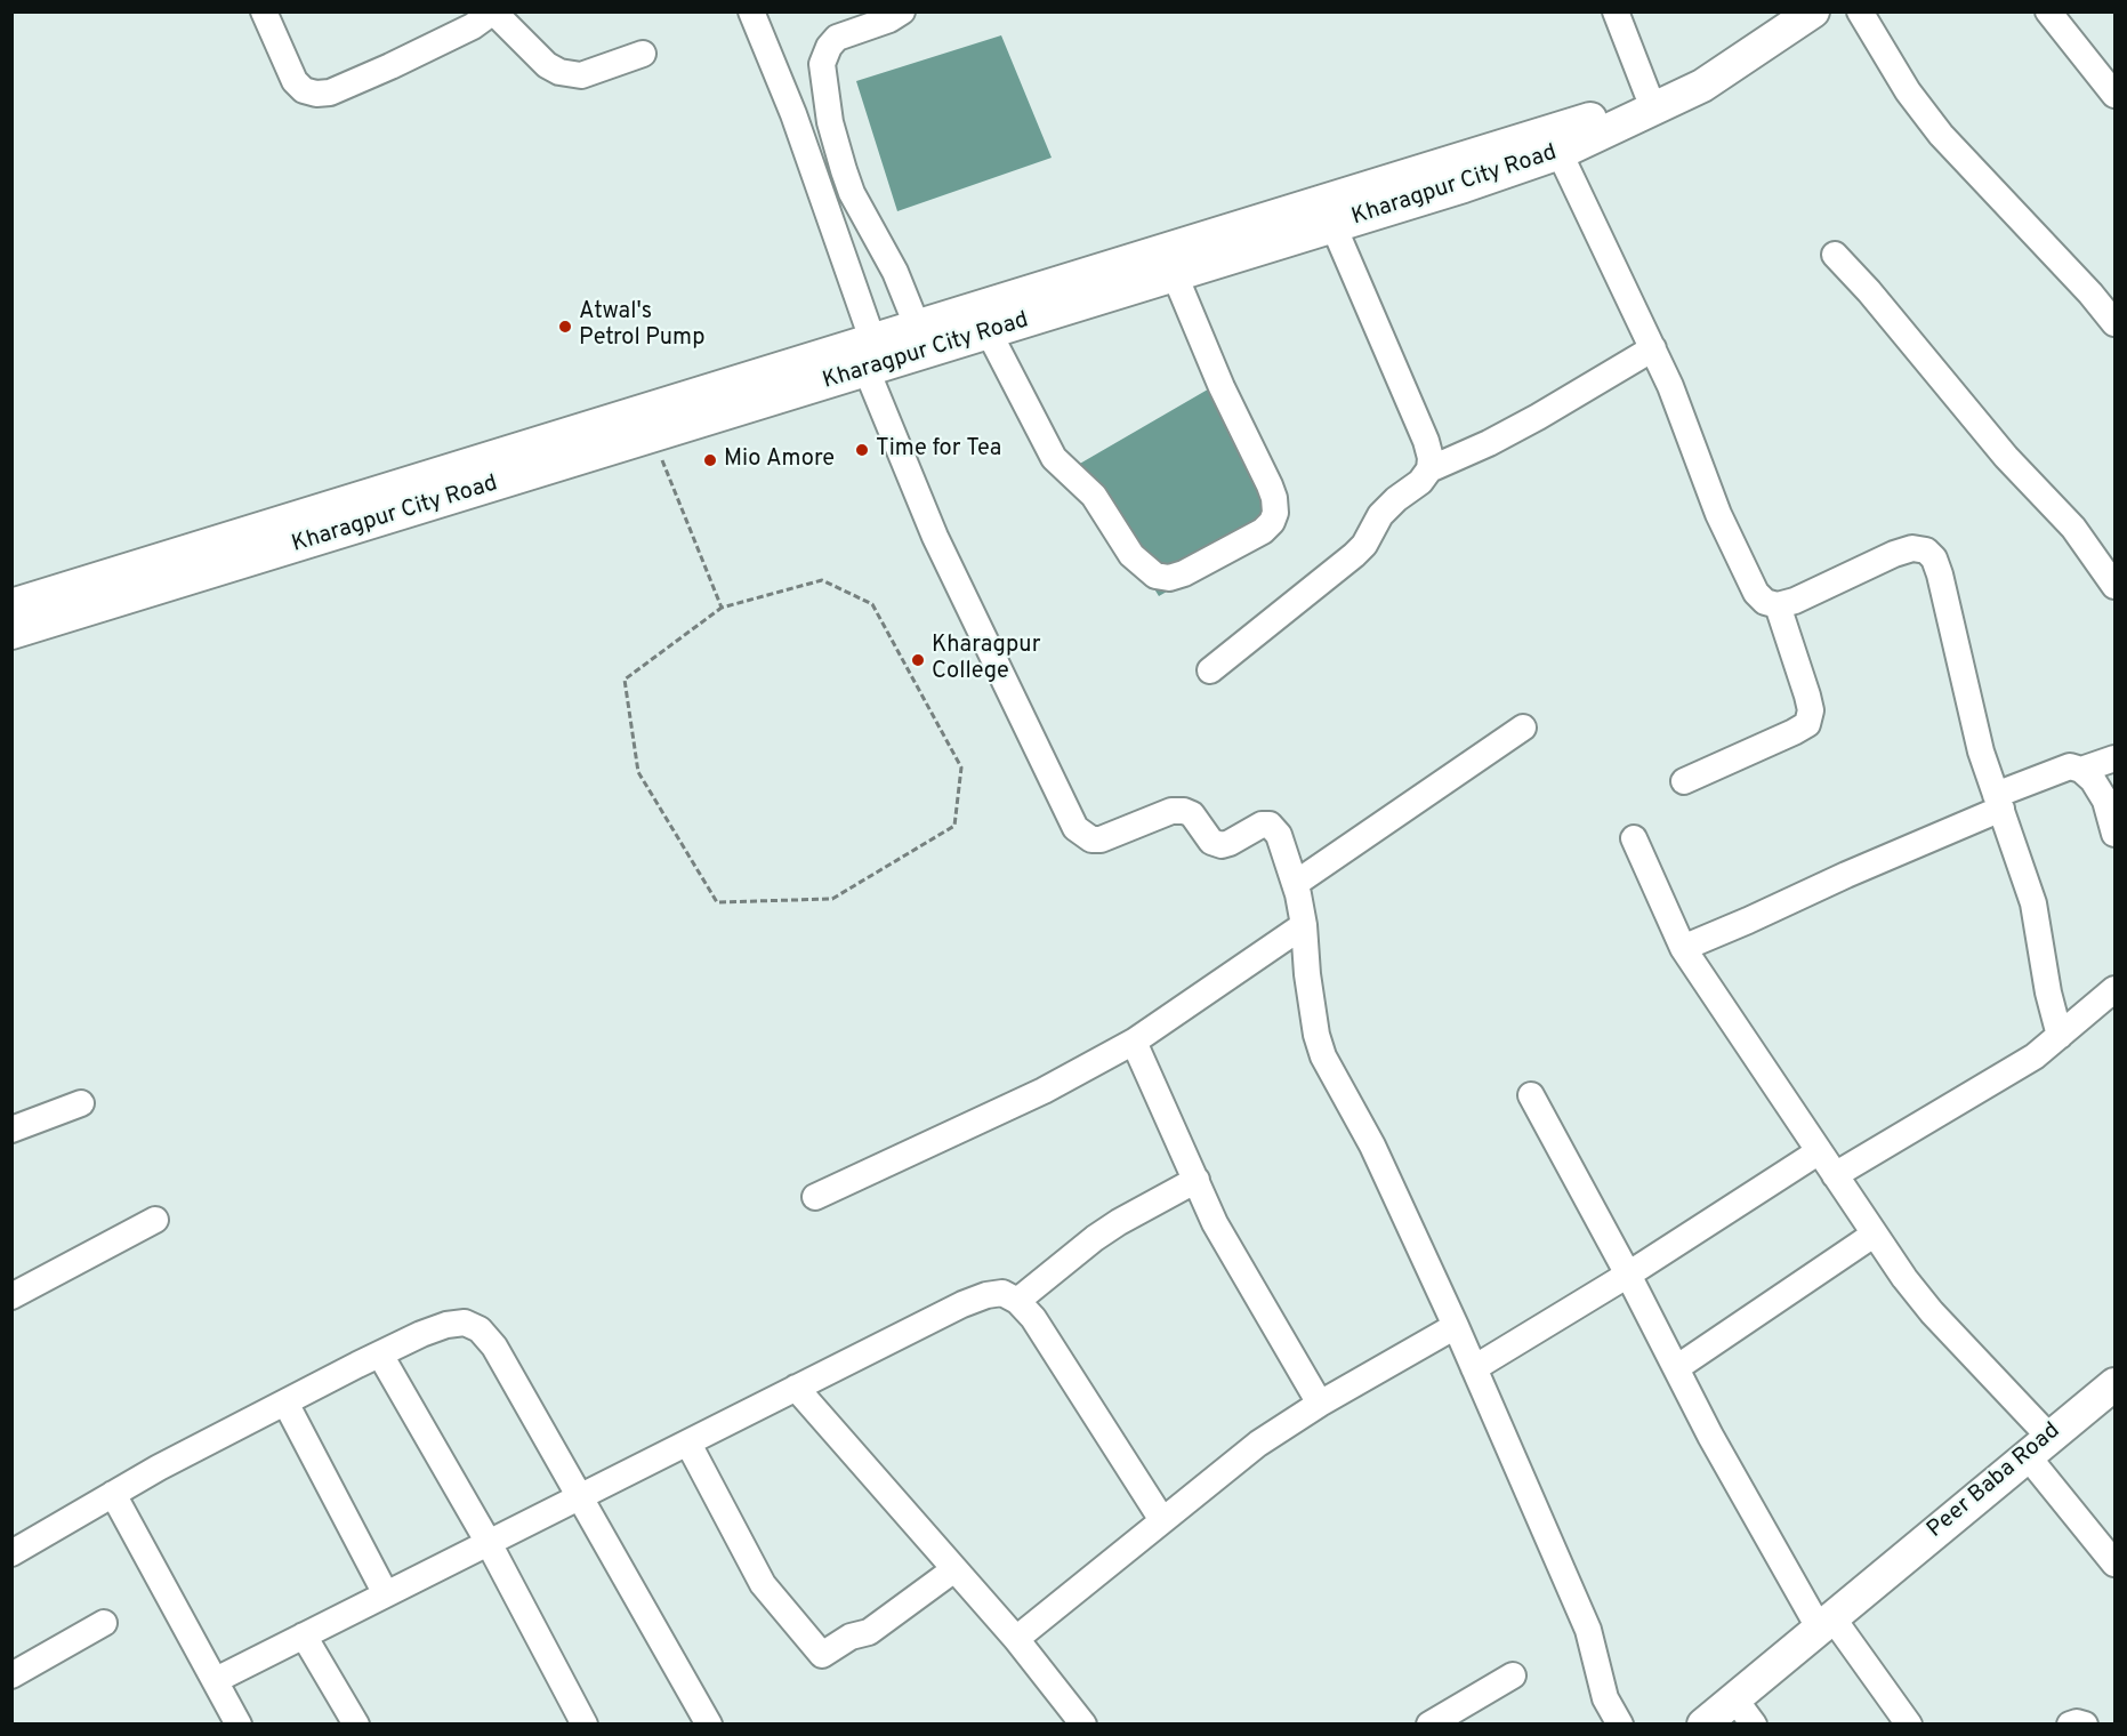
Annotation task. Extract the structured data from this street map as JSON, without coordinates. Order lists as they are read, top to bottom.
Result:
{
  "streets": {
    "main road": ["Kharagpur City Road", "Peer Baba Road"]
  },
  "places": [
    "Atwal's Petrol Pump",
    "Time for Tea",
    "Mio Amore",
    "Kharagpur College"
  ]
}
